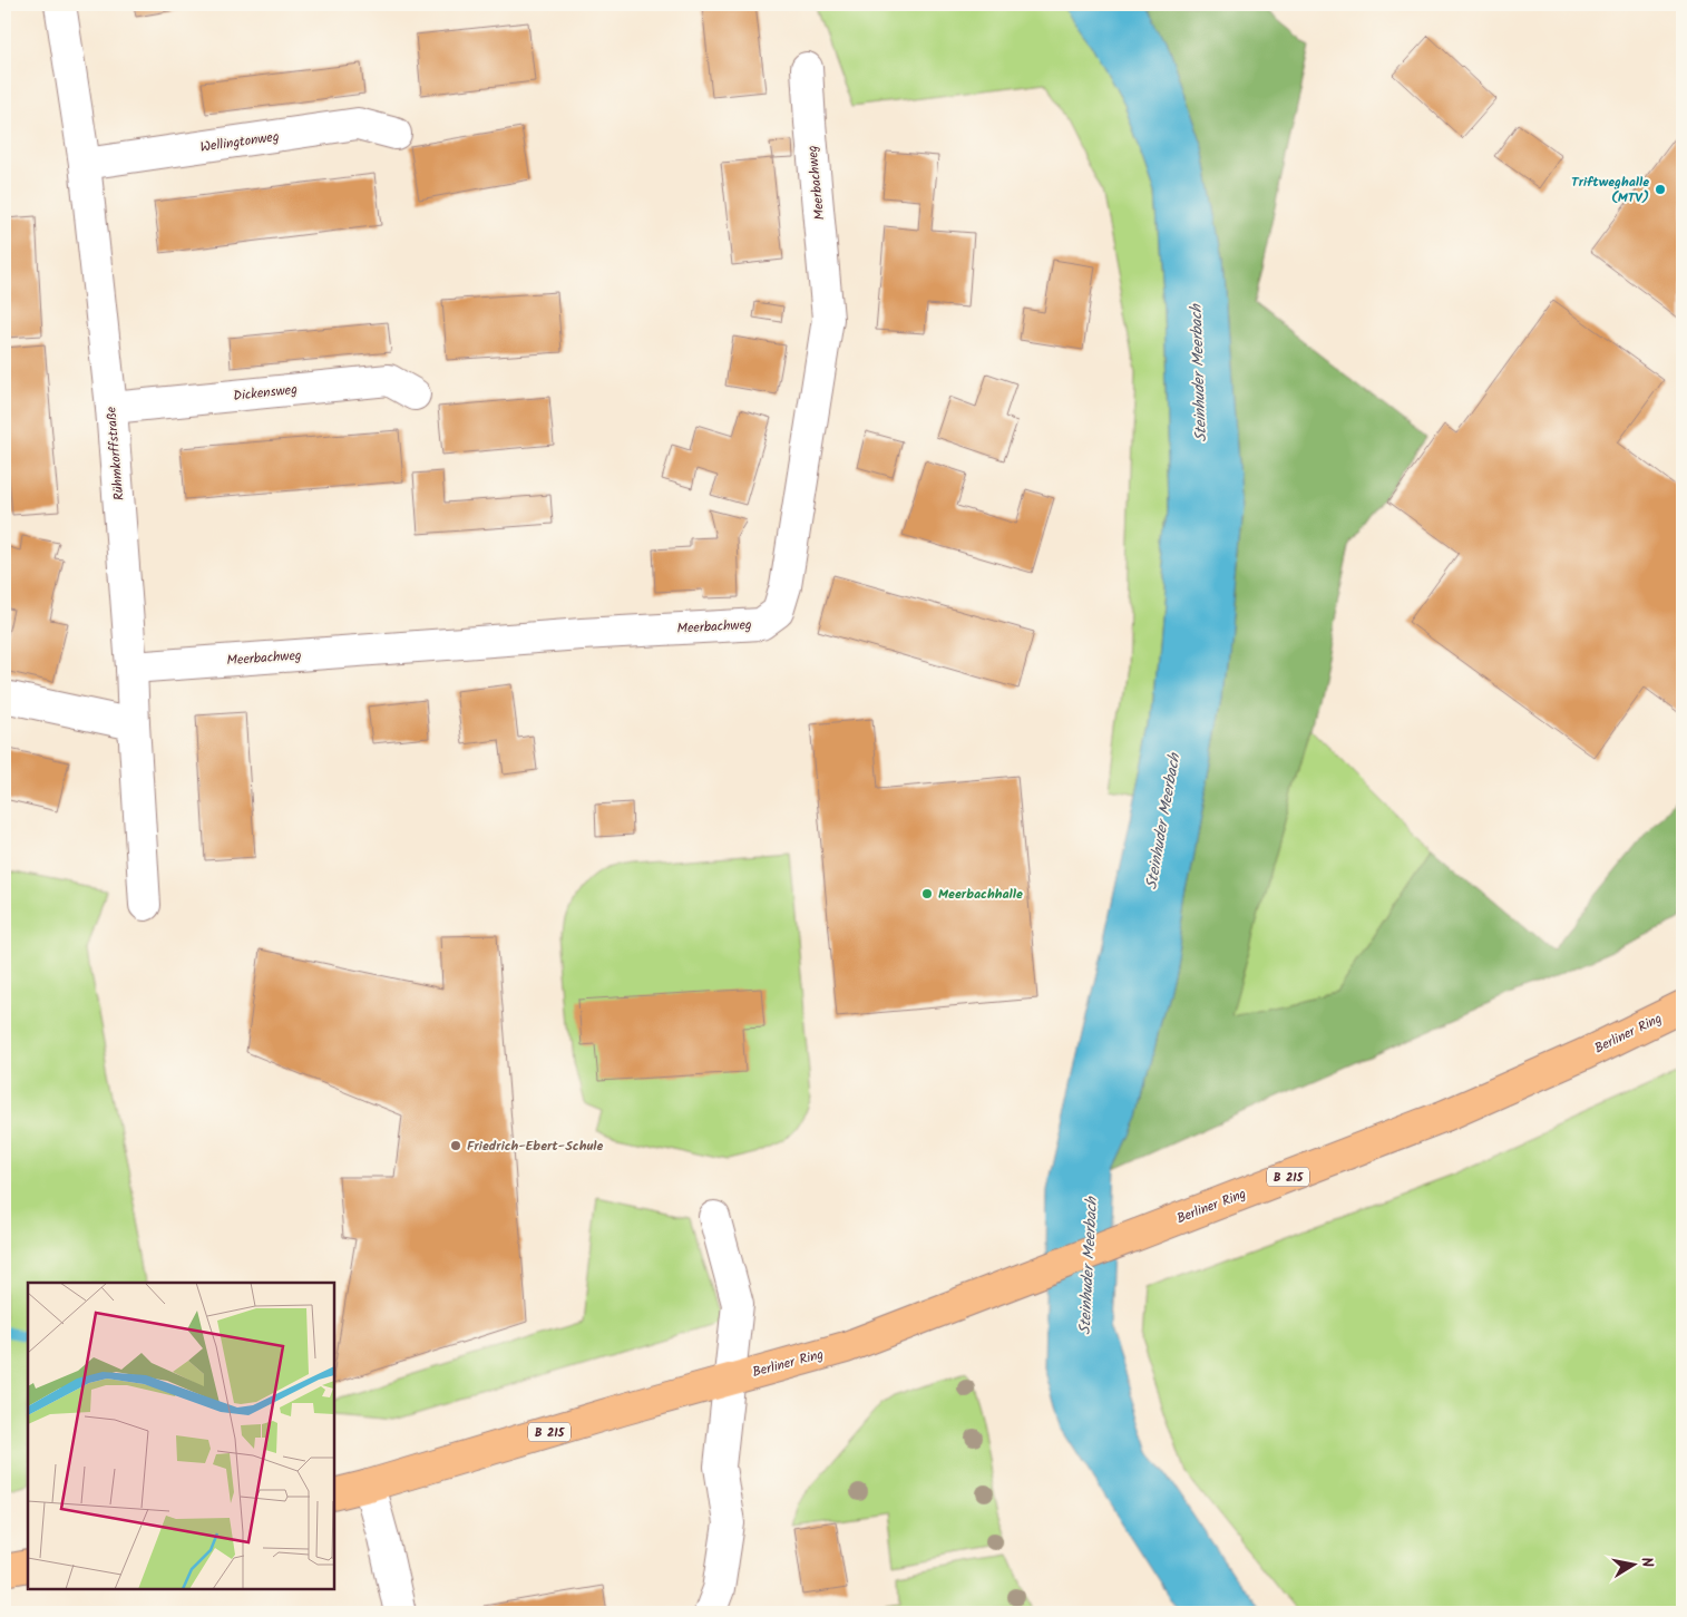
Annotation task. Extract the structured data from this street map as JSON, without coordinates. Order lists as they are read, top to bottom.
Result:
{
  "streets": {
    "main road": ["Berliner Ring", "B 215"],
    "street": [
      "Wellingtonweg",
      "Meerbachweg",
      "Dickensweg",
      "Rühmkorffstraße"
    ]
  },
  "crossings": [
    ["Wellingtonweg", "Rühmkorffstraße"],
    ["Meerbachweg", "Rühmkorffstraße"],
    ["Dickensweg", "Rühmkorffstraße"]
  ],
  "water": ["Steinhuder Meerbach"],
  "places": ["Triftweghalle (MTV)", "Meerbachhalle", "Friedrich-Ebert-Schule"],
  "north": "right"
}
